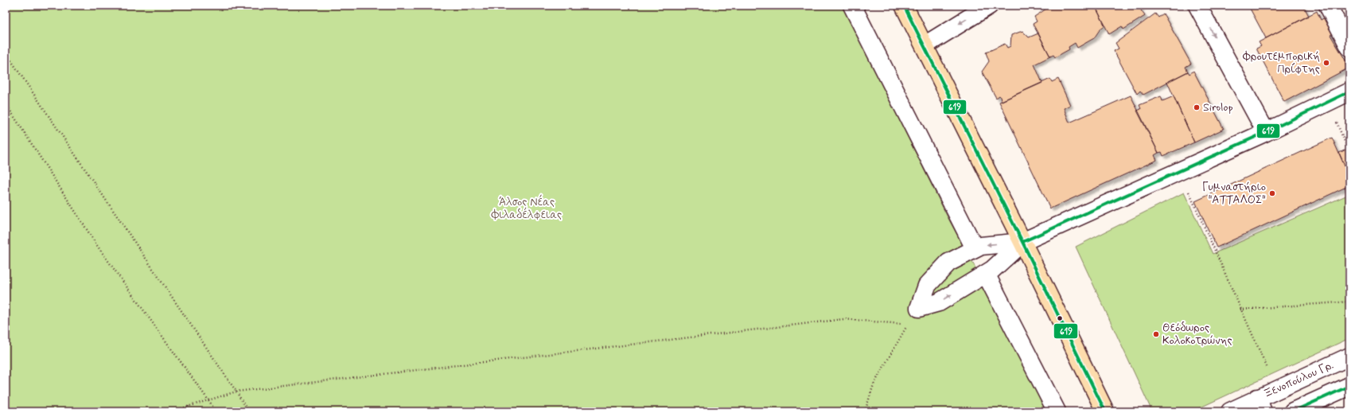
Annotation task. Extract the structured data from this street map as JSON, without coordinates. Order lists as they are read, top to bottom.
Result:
{
  "streets": {
    "street": ["Ξενoπούλου Γρ."]
  },
  "parks": ["Άλσος Νέας Φιλαδέλφειας"],
  "places": [
    "Φρουτεμπορική Πρίφτης",
    "Sirolop",
    "Γυμναστήριο \"ΑΤΤΑΛΟΣ\"",
    "Θεόδωρος Κολοκοτρώνης"
  ],
  "lines": ["transit line 619"]
}
